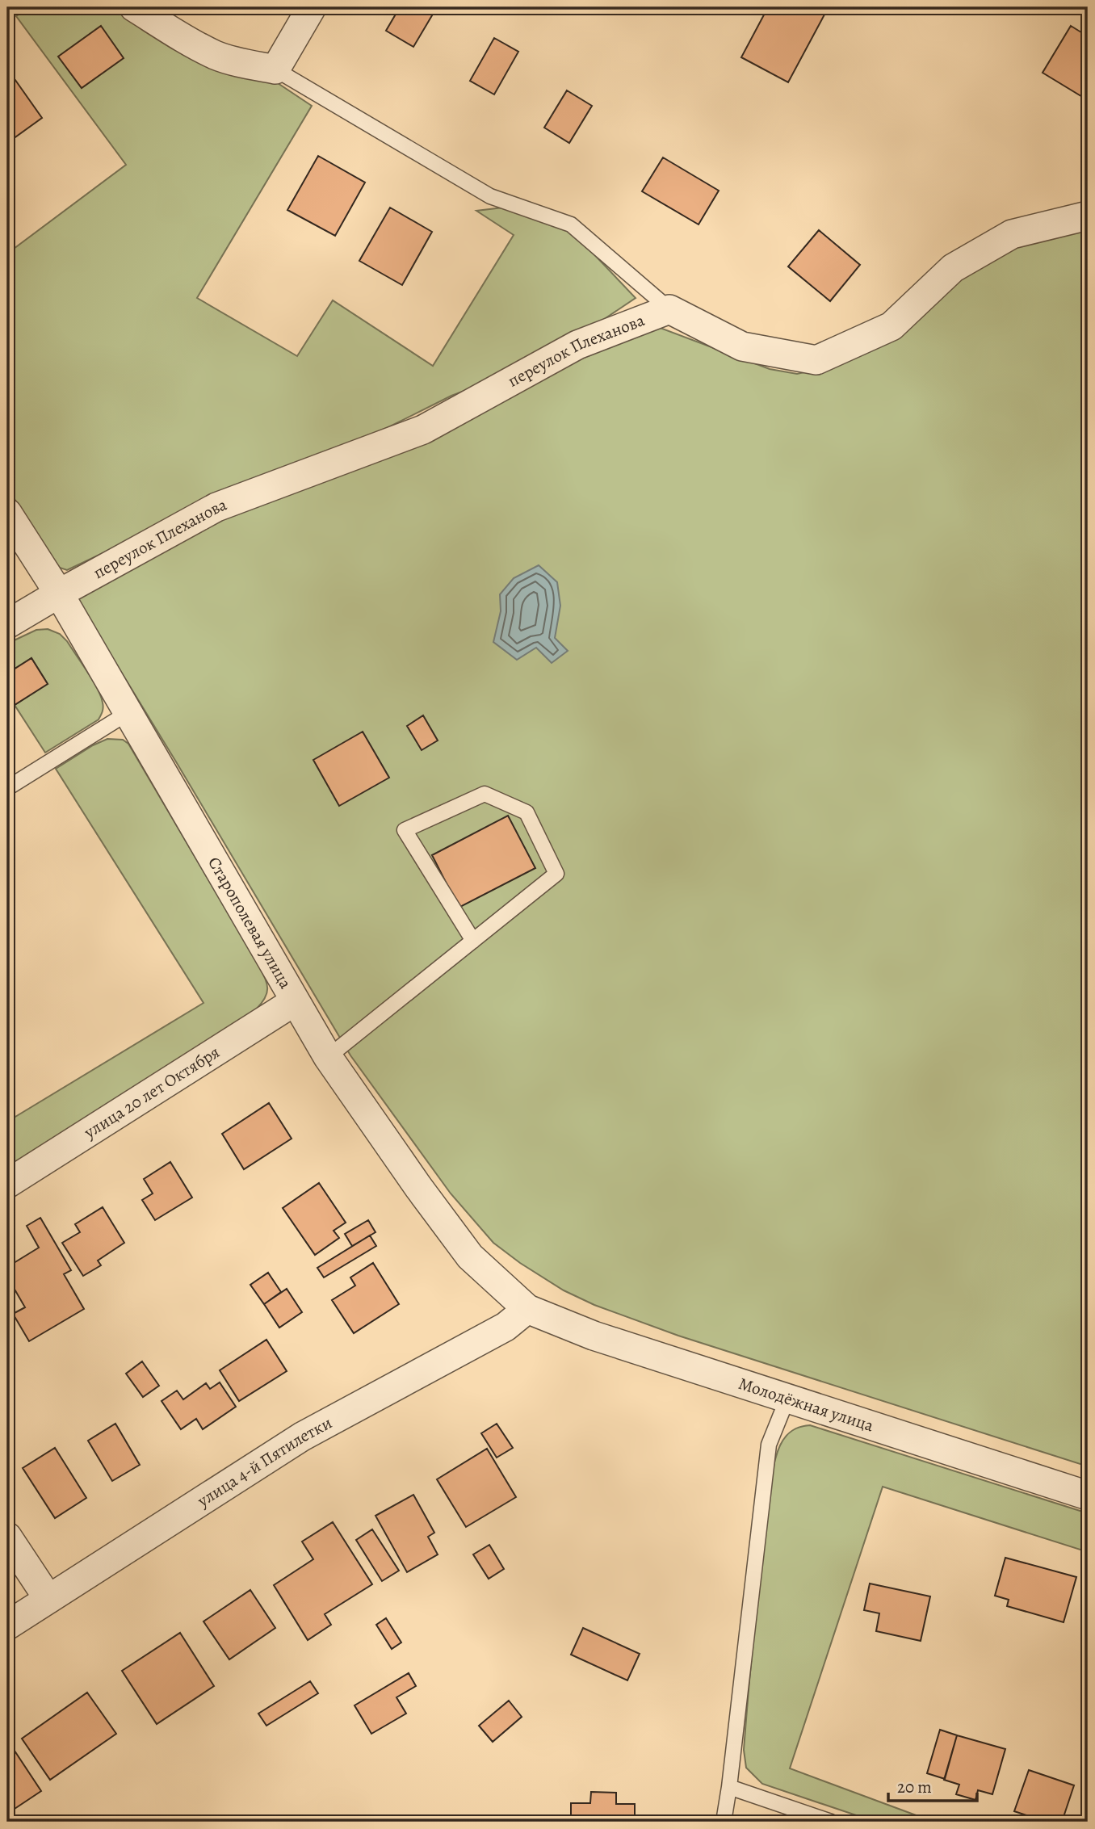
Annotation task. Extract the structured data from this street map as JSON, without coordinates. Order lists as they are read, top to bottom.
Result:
{
  "streets": {
    "street": [
      "переулок Плеханова",
      "Старополевая улица",
      "улица 20 лет Октября",
      "Молодёжная улица",
      "улица 4-й Пятилетки"
    ]
  },
  "crossings": [
    ["переулок Плеханова", "Старополевая улица"],
    ["Старополевая улица", "улица 20 лет Октября"],
    ["Старополевая улица", "Молодёжная улица"],
    ["Старополевая улица", "улица 4-й Пятилетки"],
    ["Молодёжная улица", "улица 4-й Пятилетки"]
  ],
  "scale_bar": "20 m"
}
